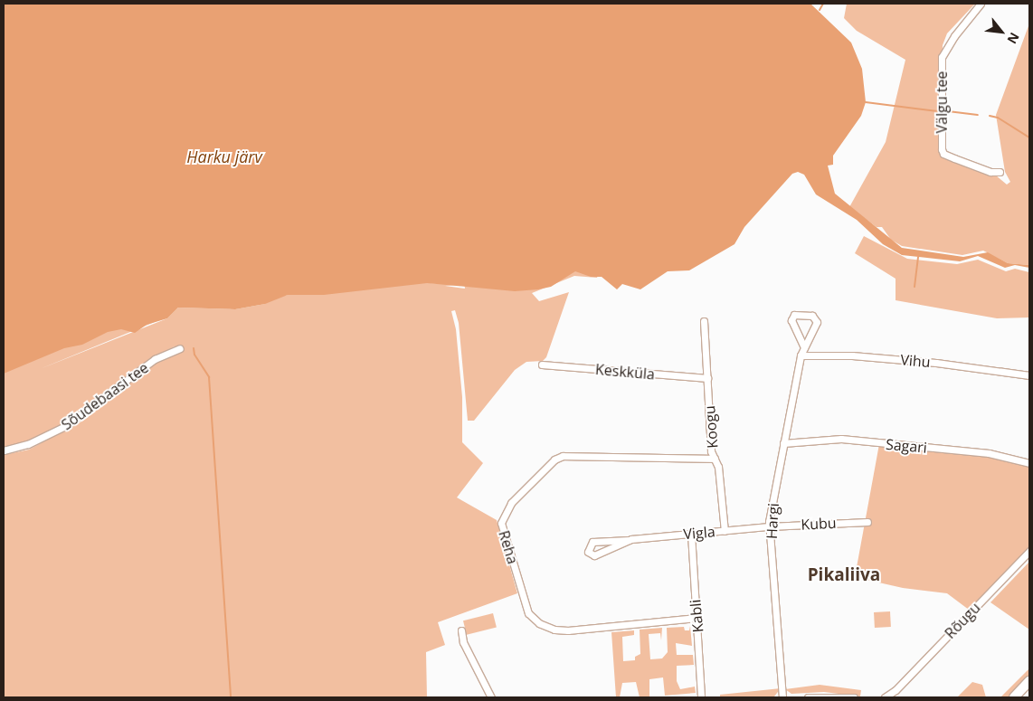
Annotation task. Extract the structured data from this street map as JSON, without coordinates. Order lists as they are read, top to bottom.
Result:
{
  "streets": {
    "street": [
      "Välgu tee",
      "Vihu",
      "Keskküla",
      "Sõudebaasi tee",
      "Koogu",
      "Sagari",
      "Hargi",
      "Kubu",
      "Vigla",
      "Reha",
      "Kabli",
      "Rõugu"
    ]
  },
  "crossings": [
    ["Vihu", "Hargi"],
    ["Keskküla", "Koogu"],
    ["Koogu", "Vigla"],
    ["Koogu", "Reha"],
    ["Sagari", "Hargi"],
    ["Hargi", "Kubu"],
    ["Hargi", "Vigla"],
    ["Kubu", "Vigla"],
    ["Vigla", "Kabli"],
    ["Reha", "Kabli"]
  ],
  "districts": ["Pikaliiva"],
  "water": ["Harku järv"],
  "north": "bottom right"
}
